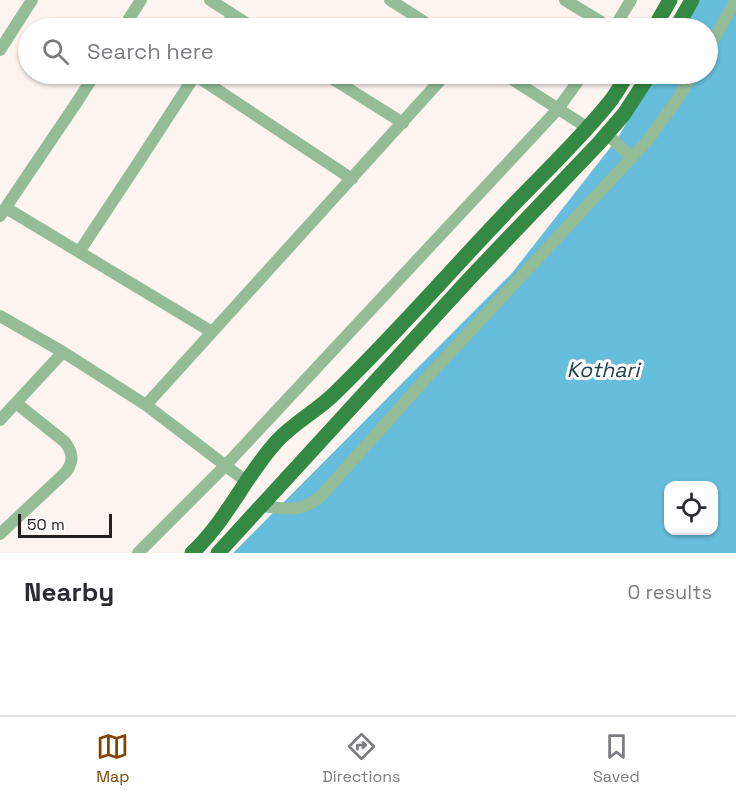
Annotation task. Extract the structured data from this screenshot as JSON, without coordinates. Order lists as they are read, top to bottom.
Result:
{
  "water": ["Kothari"],
  "scale_bar": "50 m",
  "page": {
    "search": "Search here",
    "scale": "50 m",
    "heading": ["Nearby", "0 results"],
    "nav": ["Map", "Directions", "Saved"]
  }
}
